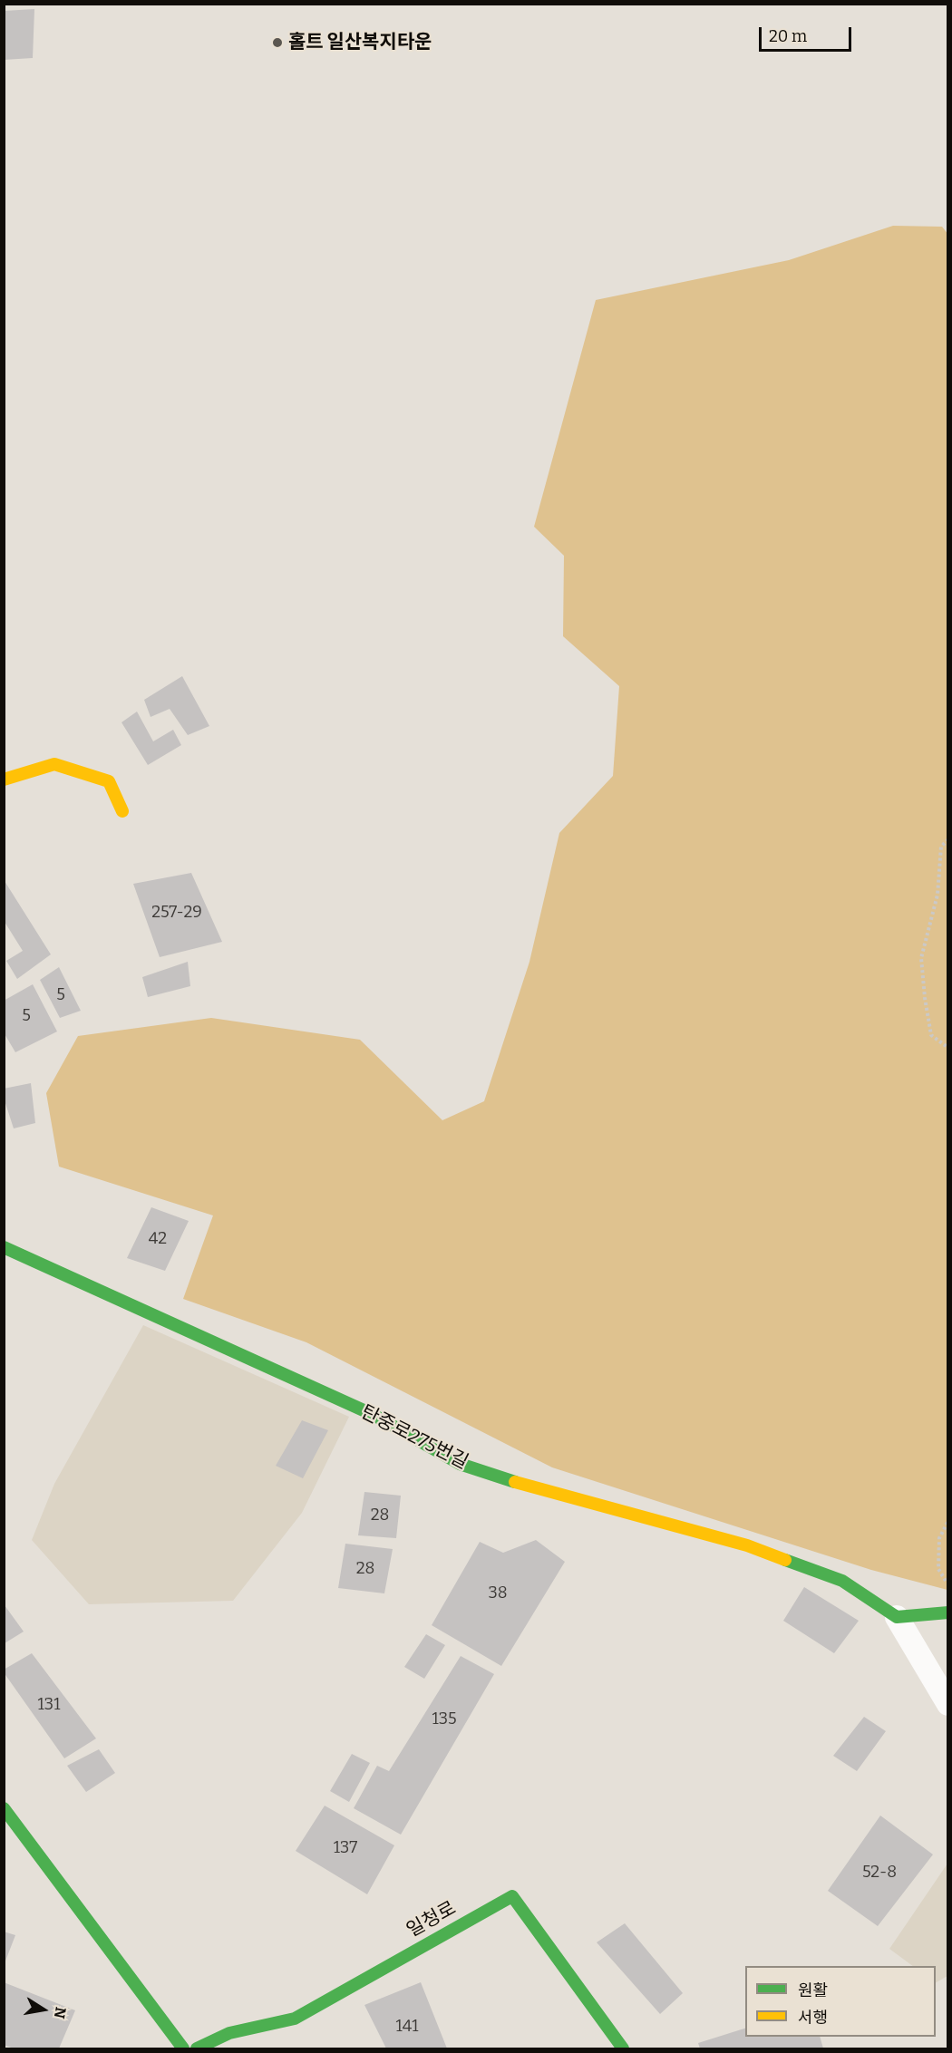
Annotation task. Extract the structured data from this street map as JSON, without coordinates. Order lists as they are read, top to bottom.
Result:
{
  "streets": {
    "street": ["탄중로275번길", "일청로"]
  },
  "places": ["홀트 일산복지타운"],
  "house_numbers": [
    "257-29",
    "5",
    "5",
    "42",
    "28",
    "28",
    "38",
    "131",
    "135",
    "137",
    "52-8",
    "141"
  ],
  "legend": ["원활", "서행"],
  "scale_bar": "20 m",
  "north": "right"
}
